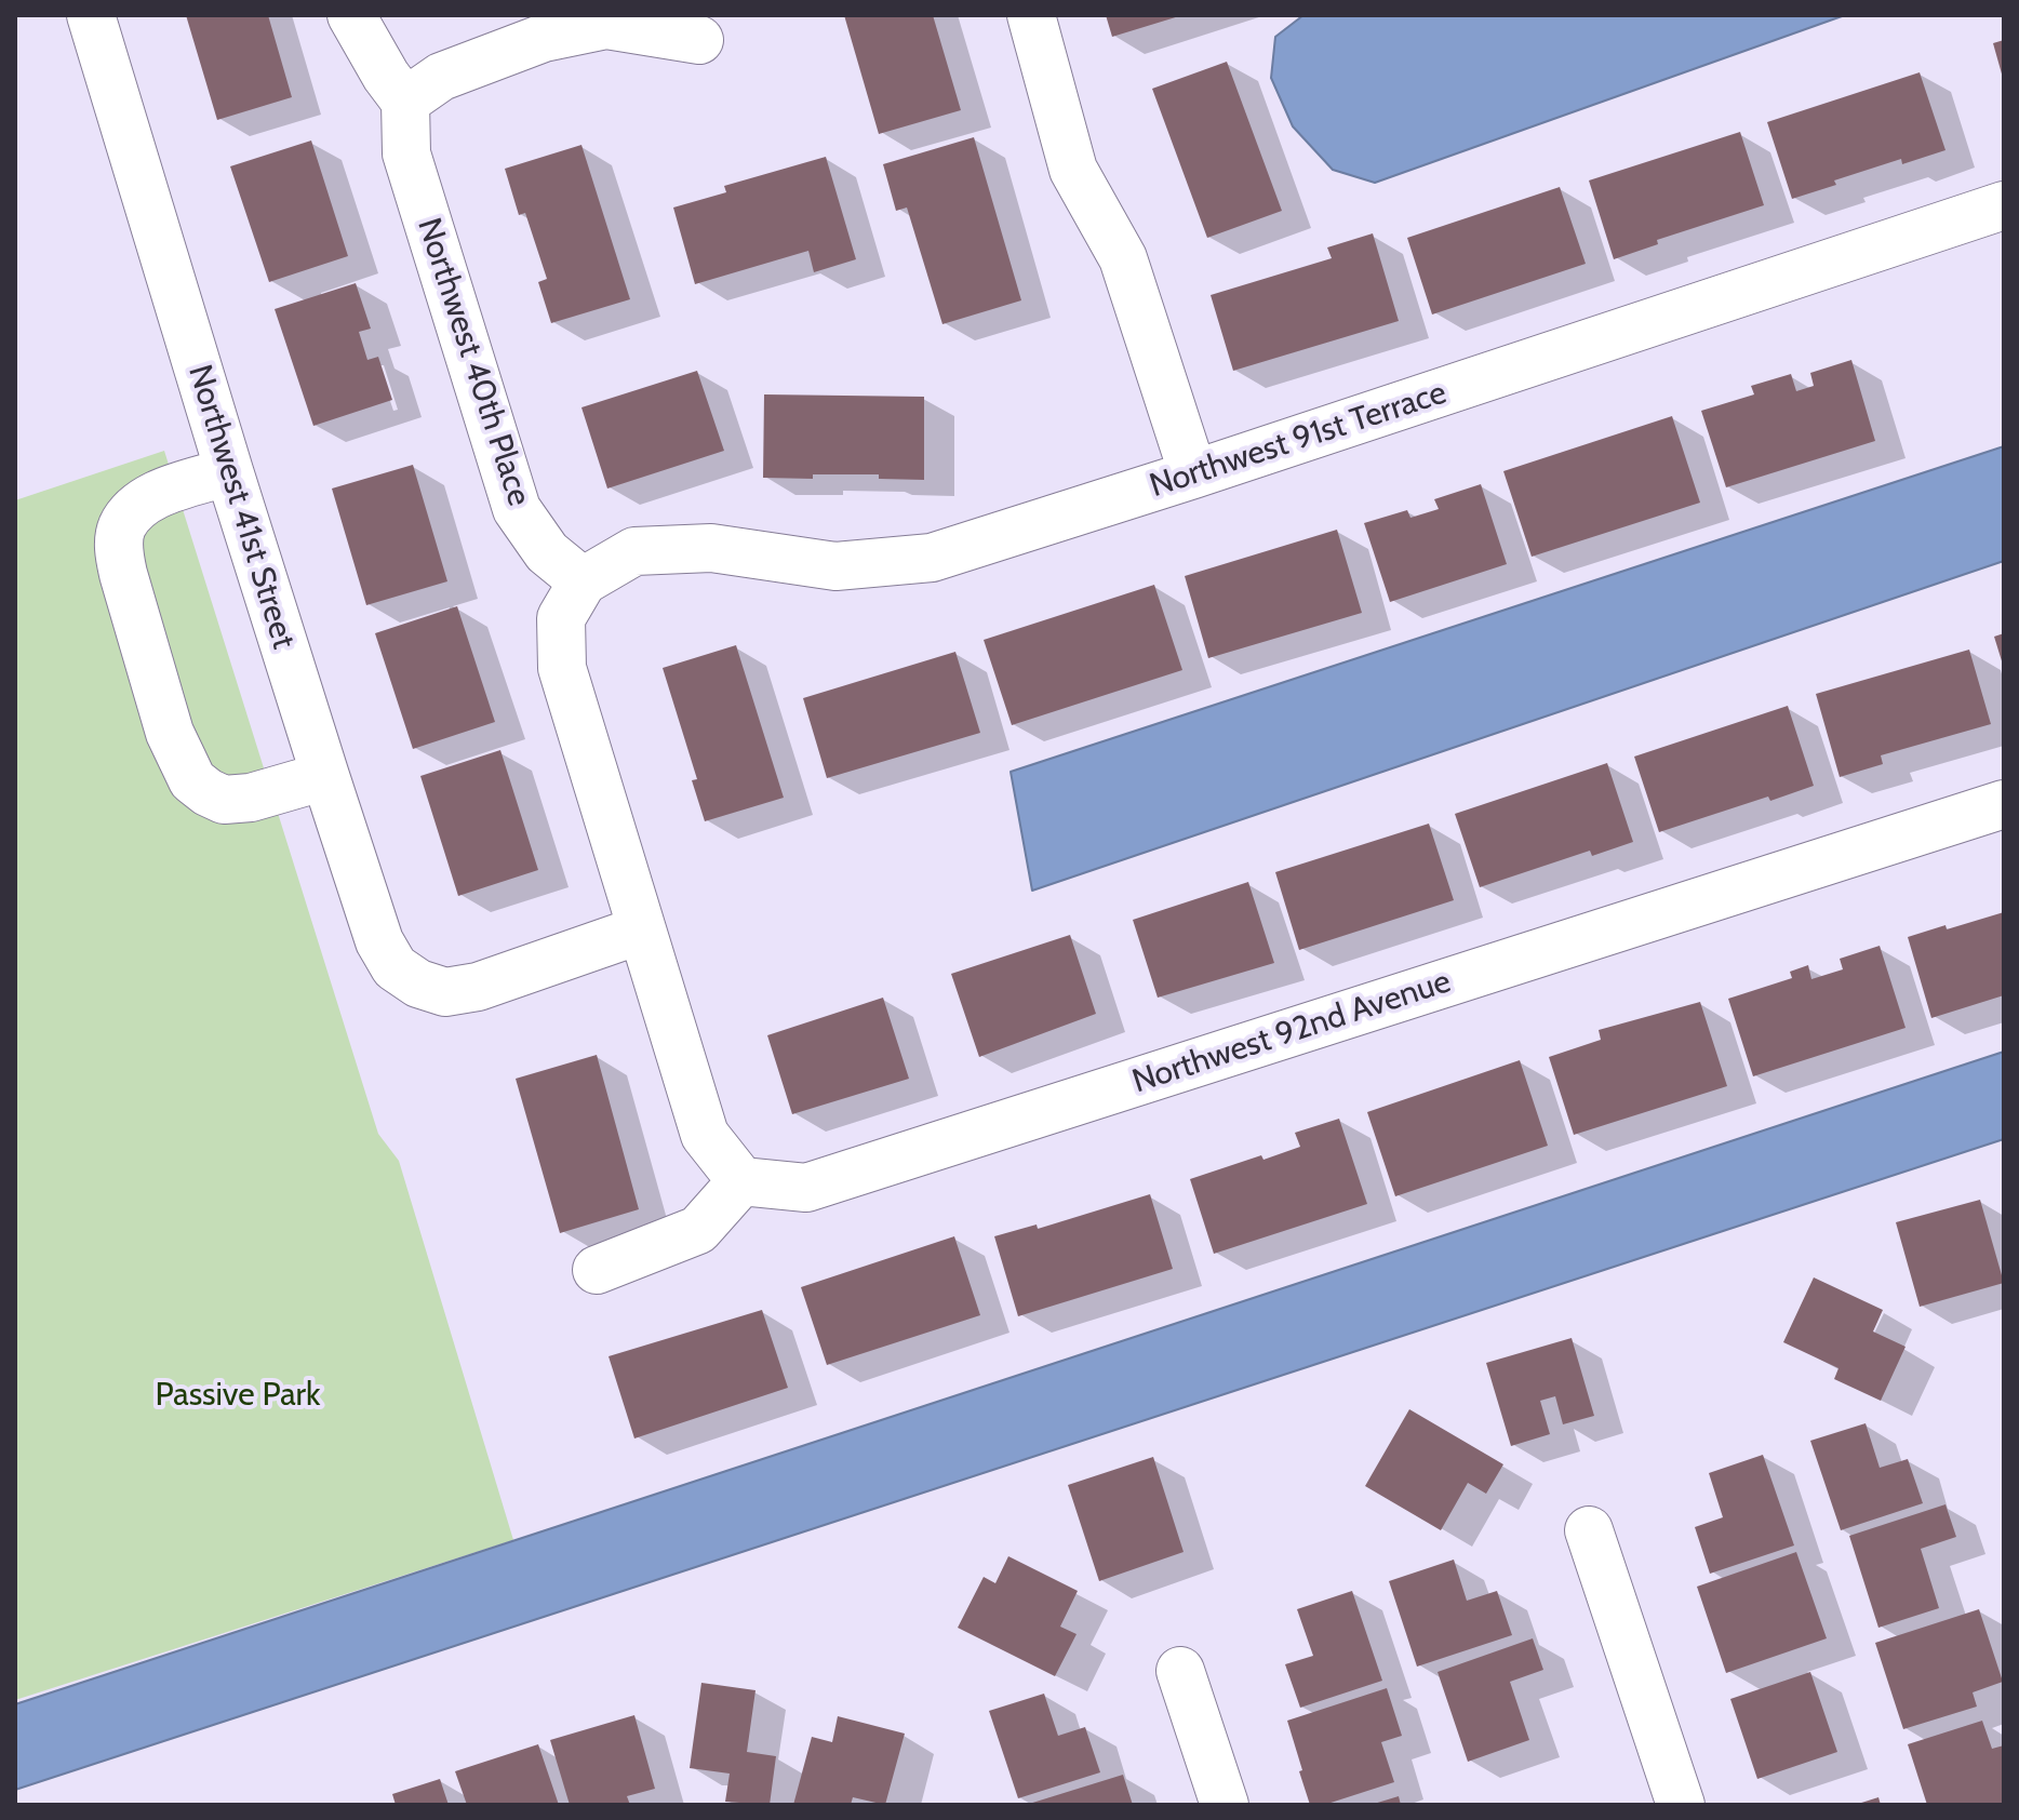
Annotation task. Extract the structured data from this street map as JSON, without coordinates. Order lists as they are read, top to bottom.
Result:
{
  "streets": {
    "street": [
      "Northwest 40th Place",
      "Northwest 91st Terrace",
      "Northwest 41st Street",
      "Northwest 92nd Avenue"
    ]
  },
  "crossings": [
    ["Northwest 40th Place", "Northwest 91st Terrace"]
  ],
  "parks": ["Passive Park"]
}
